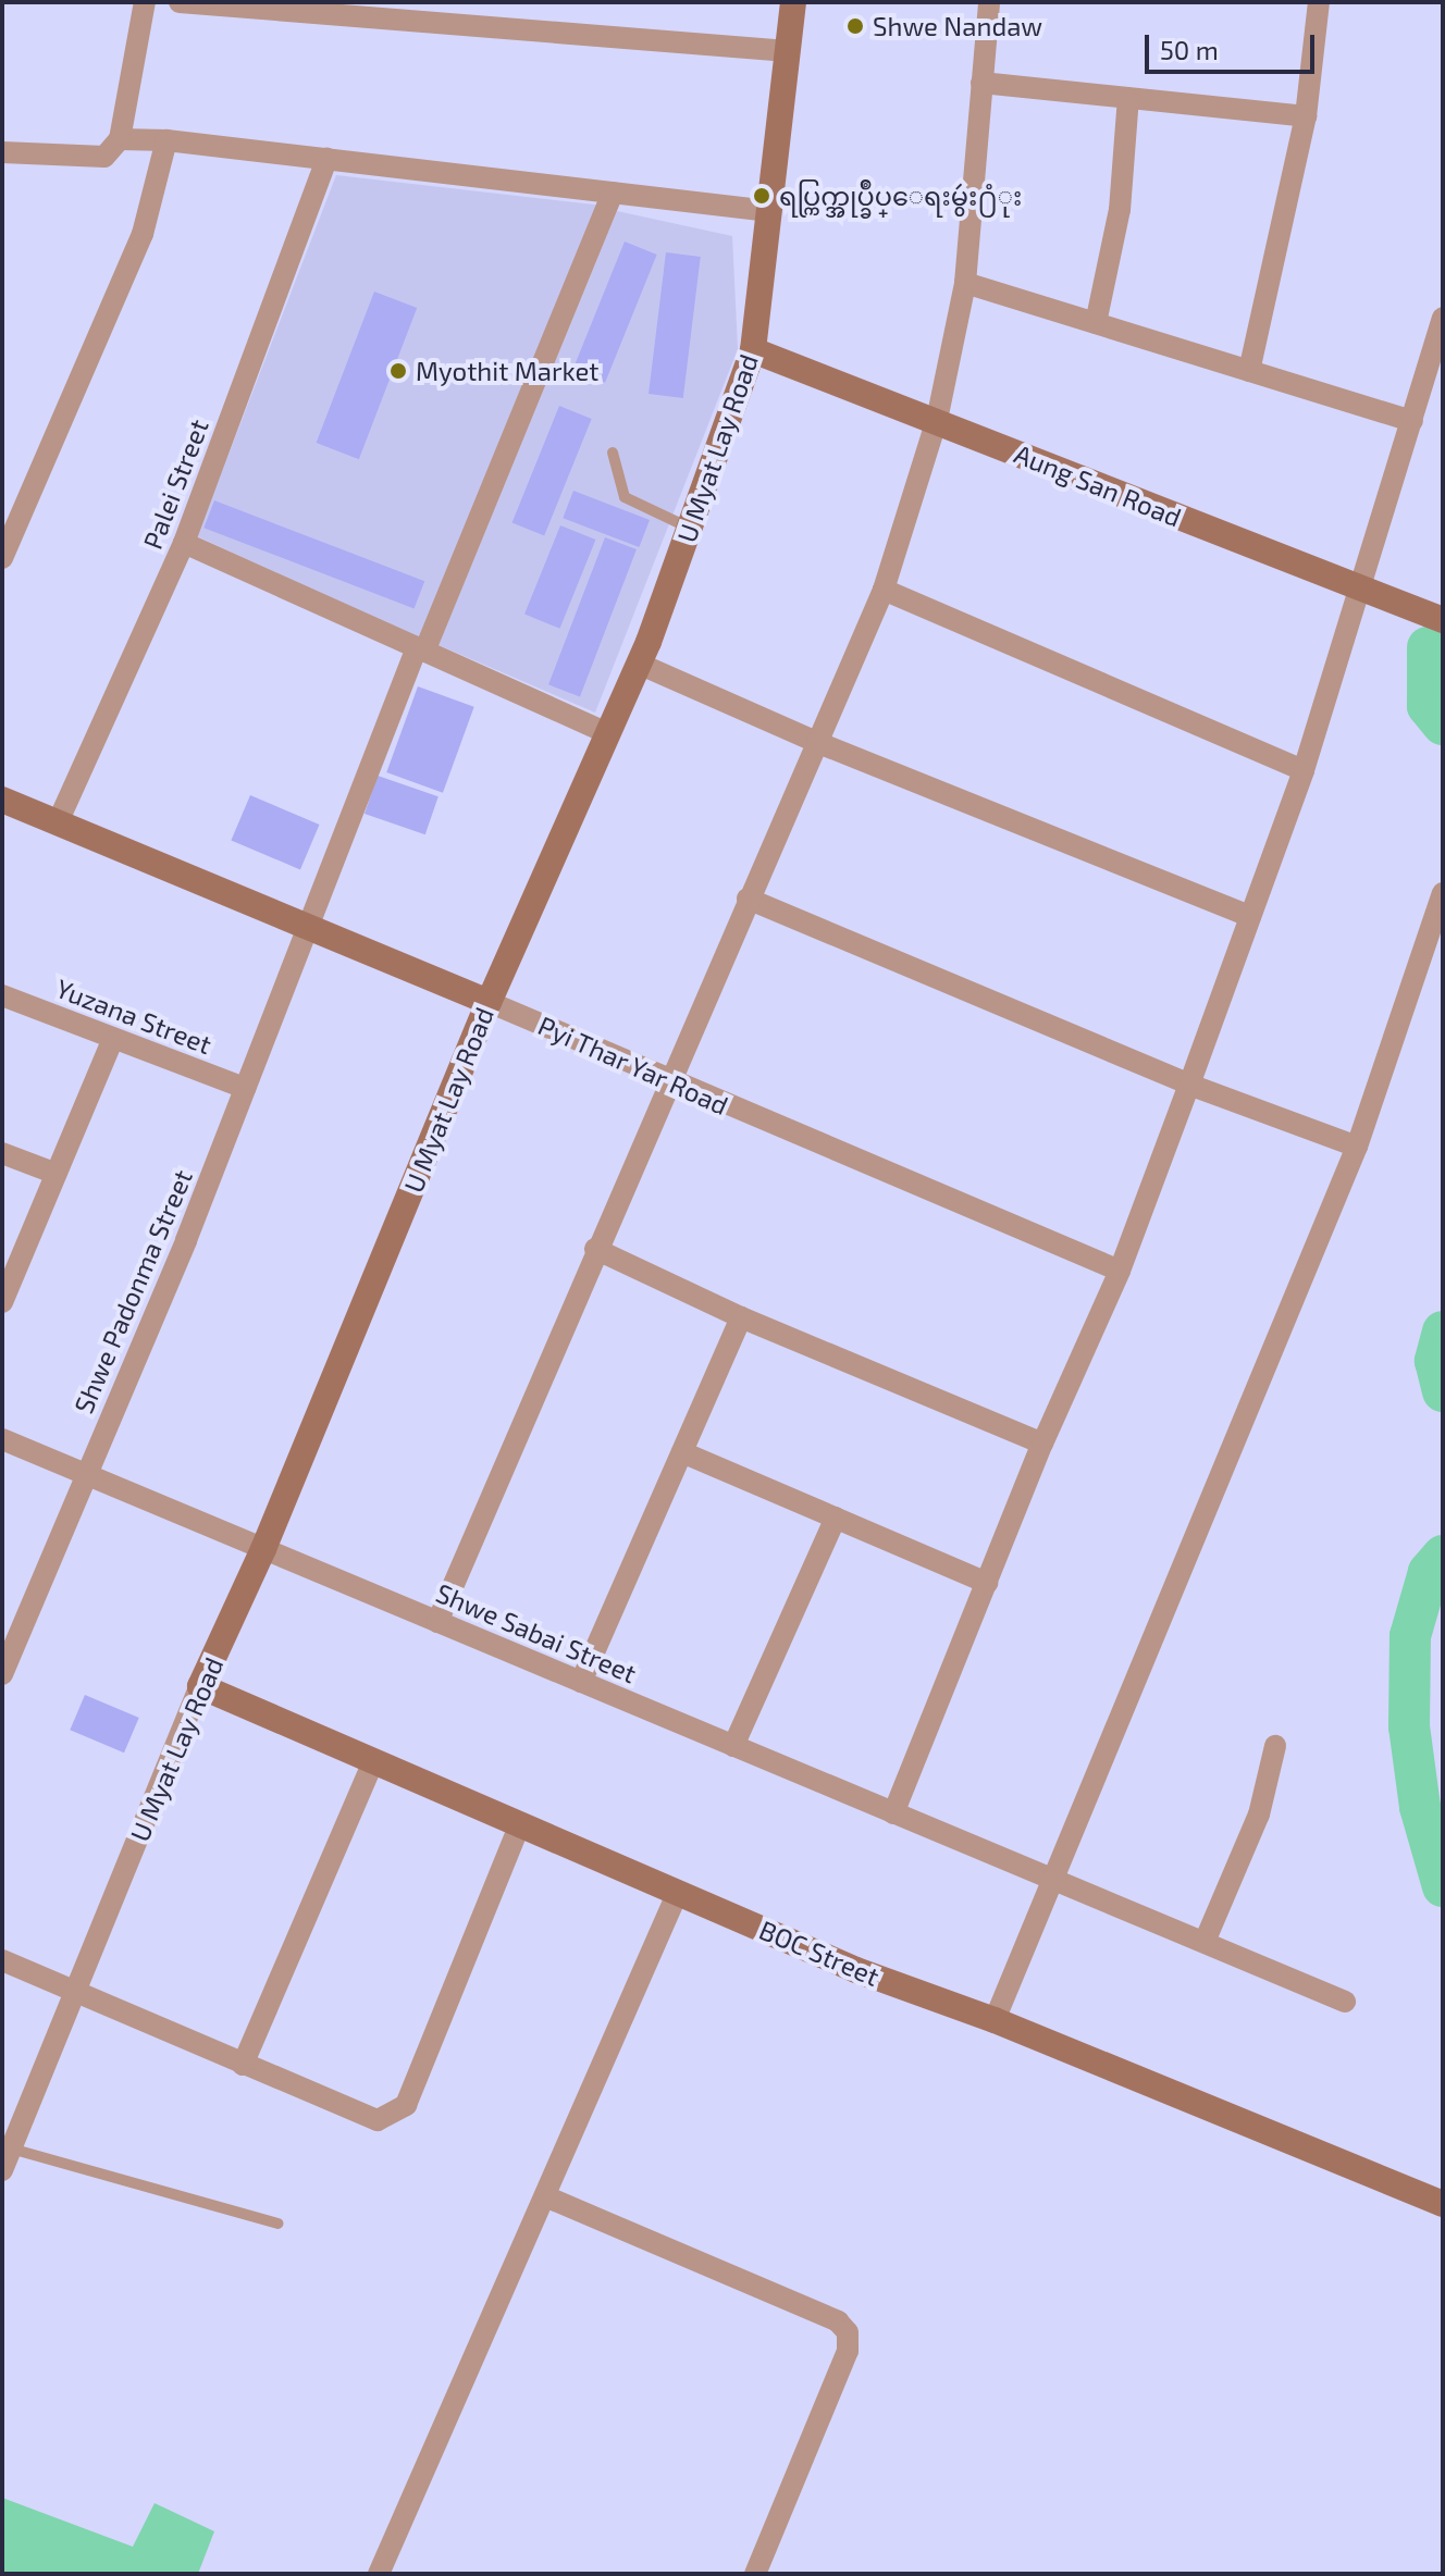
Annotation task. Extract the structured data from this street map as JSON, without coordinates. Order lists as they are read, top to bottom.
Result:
{
  "streets": {
    "main road": [
      "U Myat Lay Road",
      "Aung San Road",
      "Pyi Thar Yar Road",
      "BOC Street"
    ],
    "street": [
      "Palei Street",
      "Yuzana Street",
      "Shwe Padonma Street",
      "Shwe Sabai Street"
    ]
  },
  "crossings": [
    ["U Myat Lay Road", "Aung San Road"],
    ["U Myat Lay Road", "Pyi Thar Yar Road"],
    ["U Myat Lay Road", "Shwe Sabai Street"],
    ["U Myat Lay Road", "BOC Street"],
    ["Palei Street", "Pyi Thar Yar Road"],
    ["Yuzana Street", "Shwe Padonma Street"],
    ["Pyi Thar Yar Road", "Shwe Padonma Street"],
    ["Shwe Padonma Street", "Shwe Sabai Street"]
  ],
  "places": ["Shwe Nandaw", "ရပ္ကြက္အုပ္ခ်ဳပ္ေရးမွဴး႐ံုး", "Myothit Market"],
  "scale_bar": "50 m"
}
